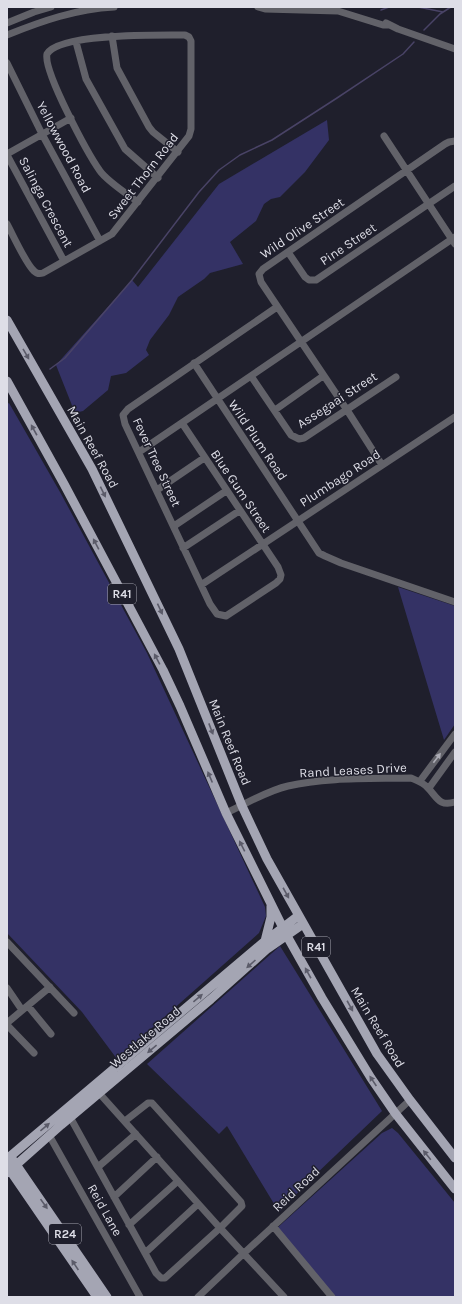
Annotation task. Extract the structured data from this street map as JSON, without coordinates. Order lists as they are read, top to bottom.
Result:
{
  "streets": {
    "main road": [
      "Main Reef Road",
      "R41",
      "Westlake Road",
      "R24"
    ],
    "street": [
      "Yellowwood Road",
      "Sweet Thorn Road",
      "Salinga Crescent",
      "Wild Olive Street",
      "Pine Street",
      "Assegaai Street",
      "Wild Plum Road",
      "Fever Tree Street",
      "Plumbago Road",
      "Blue Gum Street",
      "Rand Leases Drive",
      "Reid Road",
      "Reid Lane"
    ]
  },
  "crossings": [
    ["Yellowwood Road", "Sweet Thorn Road"],
    ["Sweet Thorn Road", "Salinga Crescent"],
    ["Wild Olive Street", "Pine Street"],
    ["Wild Olive Street", "Assegaai Street"],
    ["Wild Olive Street", "Wild Plum Road"],
    ["Wild Olive Street", "Fever Tree Street"],
    ["Wild Olive Street", "Plumbago Road"],
    ["Assegaai Street", "Wild Plum Road"],
    ["Wild Plum Road", "Plumbago Road"],
    ["Main Reef Road", "Rand Leases Drive"],
    ["Main Reef Road", "Westlake Road"],
    ["Main Reef Road", "Reid Road"],
    ["Fever Tree Street", "Plumbago Road"],
    ["Fever Tree Street", "Blue Gum Street"],
    ["Plumbago Road", "Blue Gum Street"],
    ["R41", "Rand Leases Drive"],
    ["R41", "Westlake Road"],
    ["R41", "Reid Road"],
    ["Westlake Road", "Reid Lane"],
    ["Westlake Road", "R24"]
  ]
}
